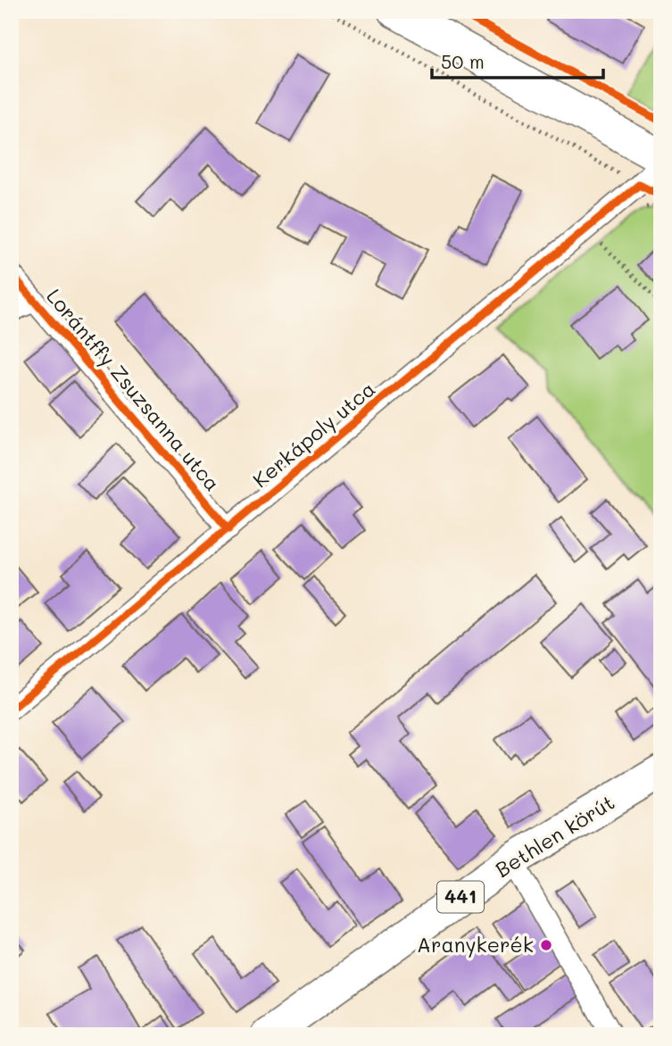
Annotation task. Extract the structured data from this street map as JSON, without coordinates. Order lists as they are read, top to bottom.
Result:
{
  "streets": {
    "main road": ["Bethlen körút", "441"],
    "street": ["Lorántffy Zsuzsanna utca", "Kerkápoly utca"]
  },
  "crossings": [
    ["Lorántffy Zsuzsanna utca", "Kerkápoly utca"]
  ],
  "places": ["Aranykerék"],
  "scale_bar": "50 m"
}
